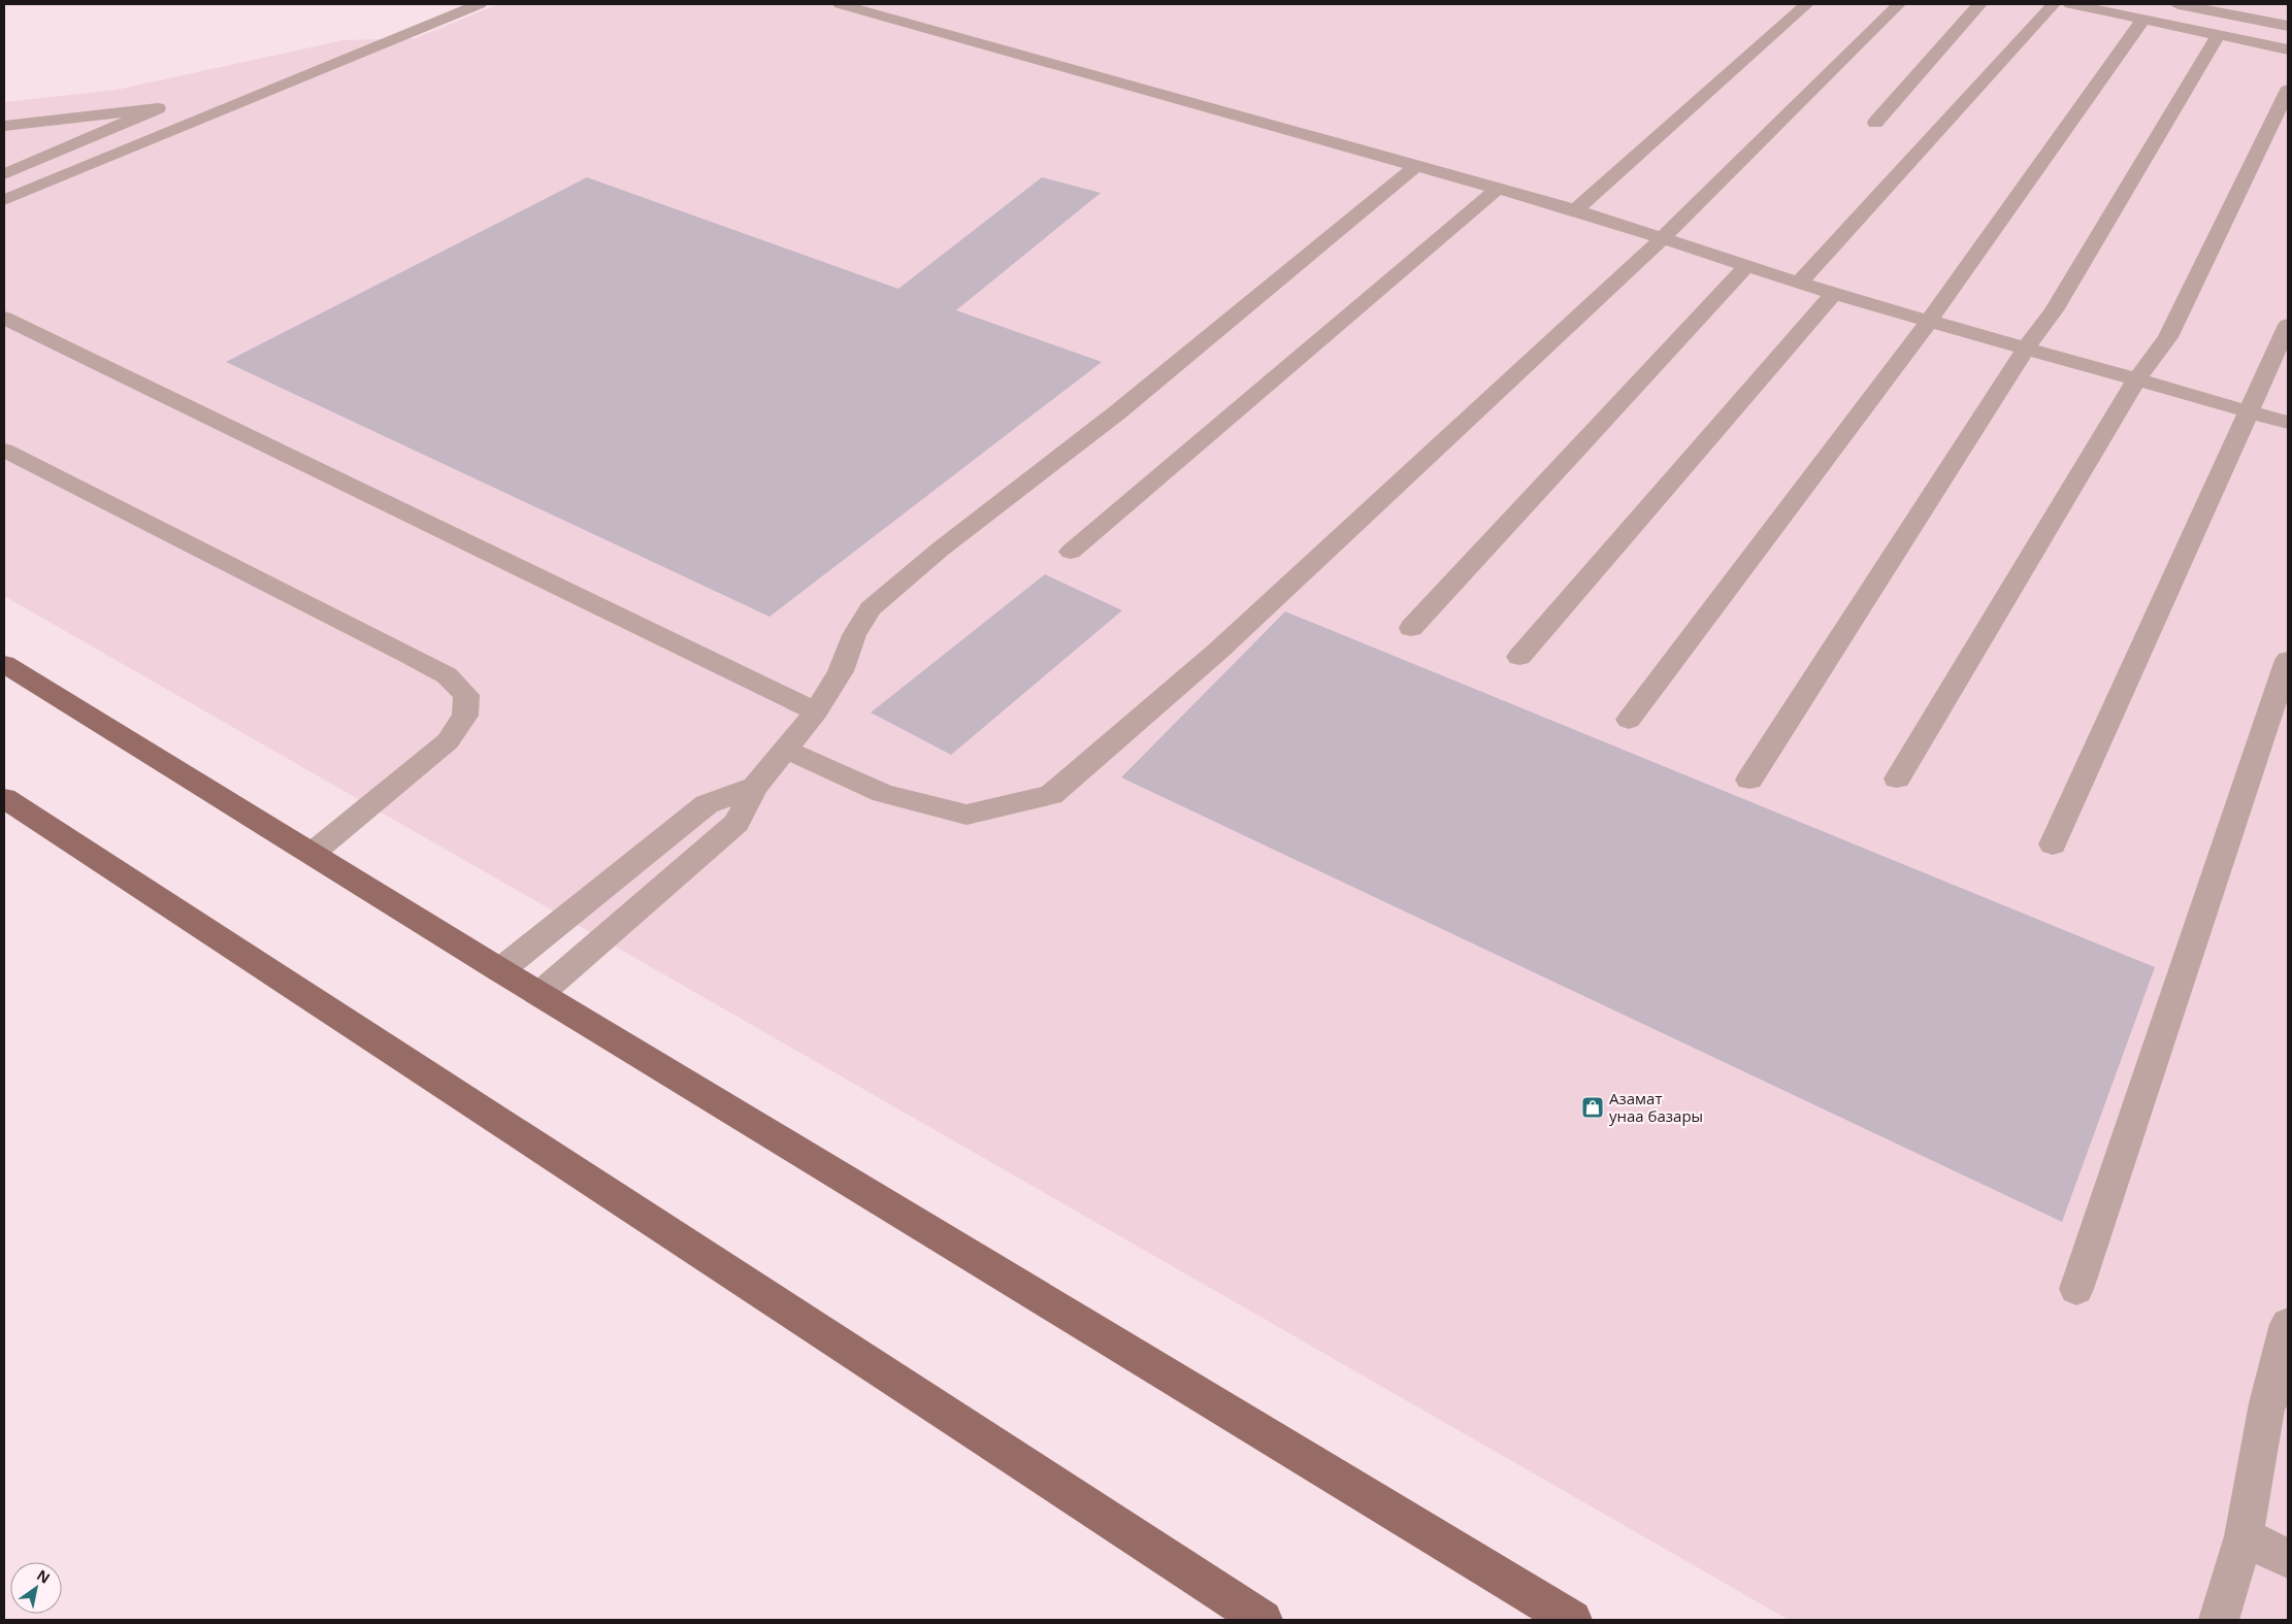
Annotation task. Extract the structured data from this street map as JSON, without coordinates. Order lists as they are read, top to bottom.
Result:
{
  "places": {
    "shop": ["Азамат унаа базары"]
  },
  "north": "top right"
}
